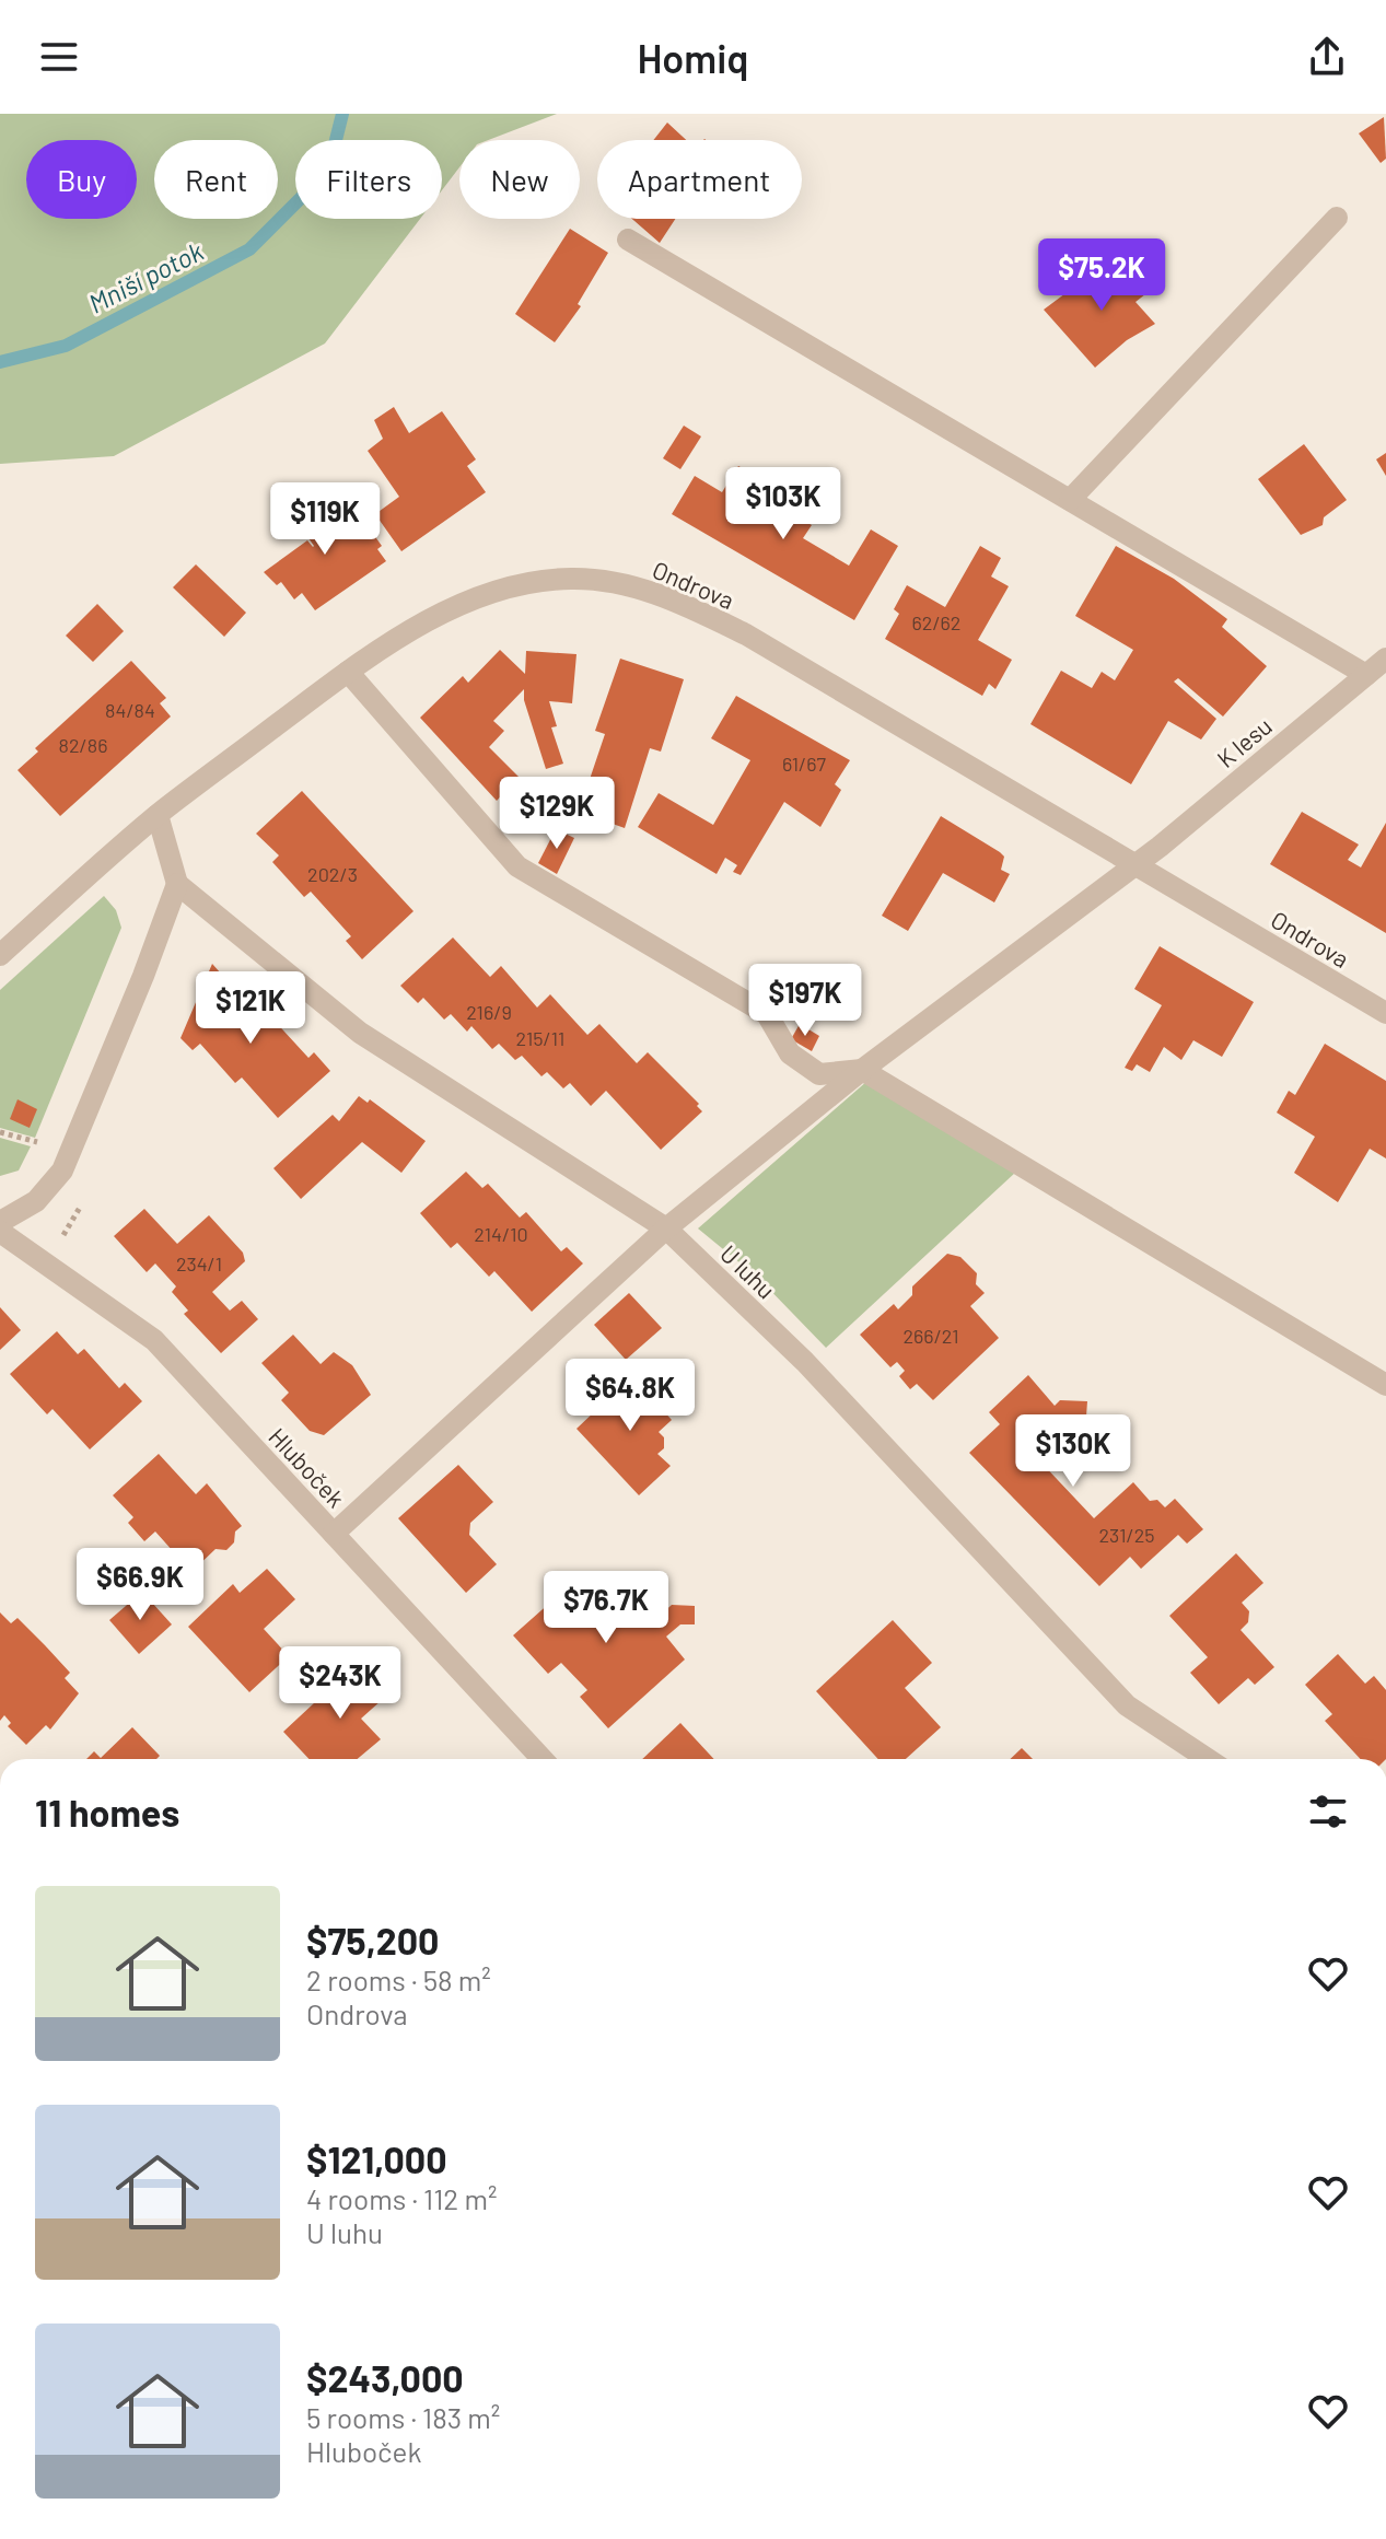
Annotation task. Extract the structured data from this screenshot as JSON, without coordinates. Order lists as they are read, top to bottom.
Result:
{
  "streets": {
    "street": [
      "Ondrova",
      "K lesu",
      "U luhu",
      "Hluboček"
    ]
  },
  "crossings": [
    ["Ondrova", "K lesu"],
    ["K lesu", "U luhu"],
    ["K lesu", "Hluboček"]
  ],
  "water": ["Mniší potok"],
  "house_numbers": [
    "62/62",
    "84/84",
    "82/86",
    "61/67",
    "202/3",
    "216/9",
    "215/11",
    "214/10",
    "234/1",
    "266/21",
    "231/25"
  ],
  "page": {
    "header": "Homiq",
    "chip": [
      "Buy",
      "Rent",
      "Filters",
      "New",
      "Apartment"
    ],
    "price": [
      "$75.2K",
      "$103K",
      "$119K",
      "$129K",
      "$197K",
      "$121K",
      "$64.8K",
      "$130K",
      "$66.9K",
      "$76.7K",
      "$243K"
    ],
    "heading": "11 homes",
    "list": [
      {
        "name": "$75,200",
        "note": "2 rooms · 58 m² · Ondrova"
      },
      {
        "name": "$121,000",
        "note": "4 rooms · 112 m² · U luhu"
      },
      {
        "name": "$243,000",
        "note": "5 rooms · 183 m² · Hluboček"
      }
    ]
  }
}
